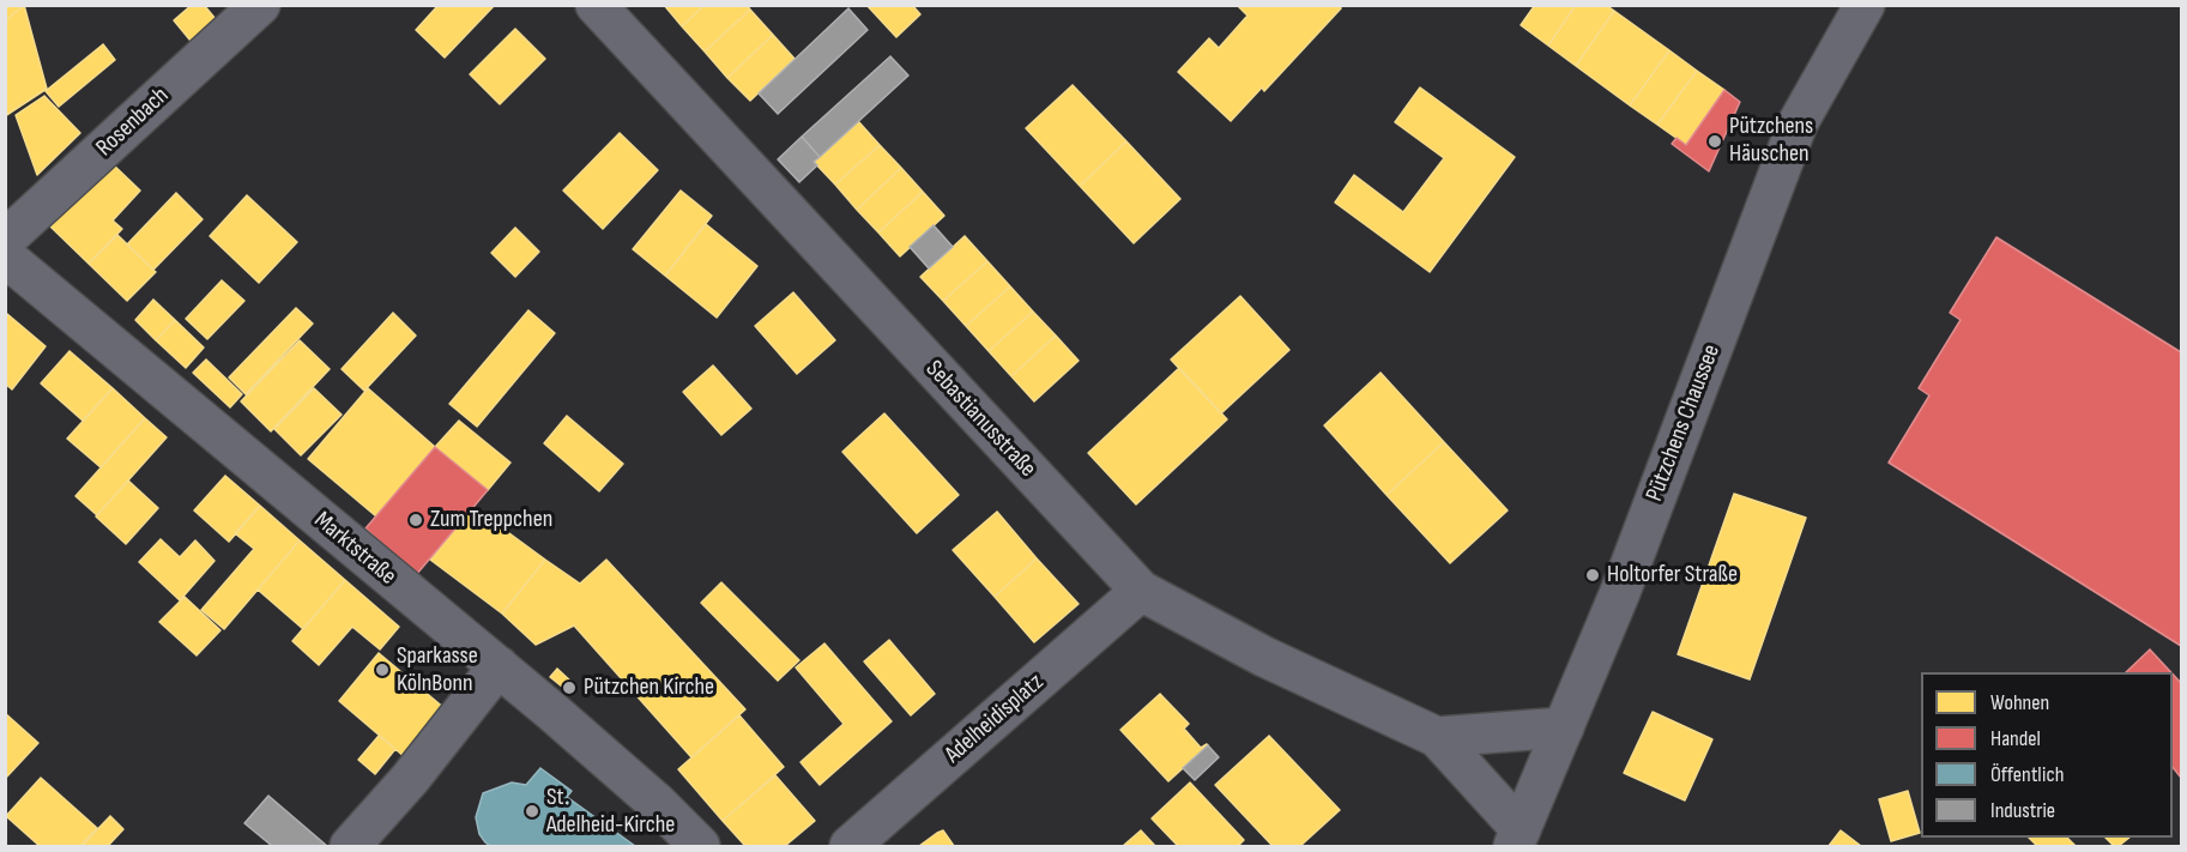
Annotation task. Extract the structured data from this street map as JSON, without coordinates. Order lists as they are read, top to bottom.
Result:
{
  "streets": {
    "street": [
      "Rosenbach",
      "Sebastianusstraße",
      "Pützchens Chaussee",
      "Marktstraße",
      "Adelheidisplatz"
    ]
  },
  "crossings": [
    ["Sebastianusstraße", "Pützchens Chaussee"],
    ["Sebastianusstraße", "Adelheidisplatz"]
  ],
  "places": [
    "Pützchens Häuschen",
    "Zum Treppchen",
    "Holtorfer Straße",
    "Sparkasse KölnBonn",
    "Pützchen Kirche",
    "St. Adelheid-Kirche"
  ],
  "legend": [
    "Wohnen",
    "Handel",
    "Öffentlich",
    "Industrie"
  ]
}
